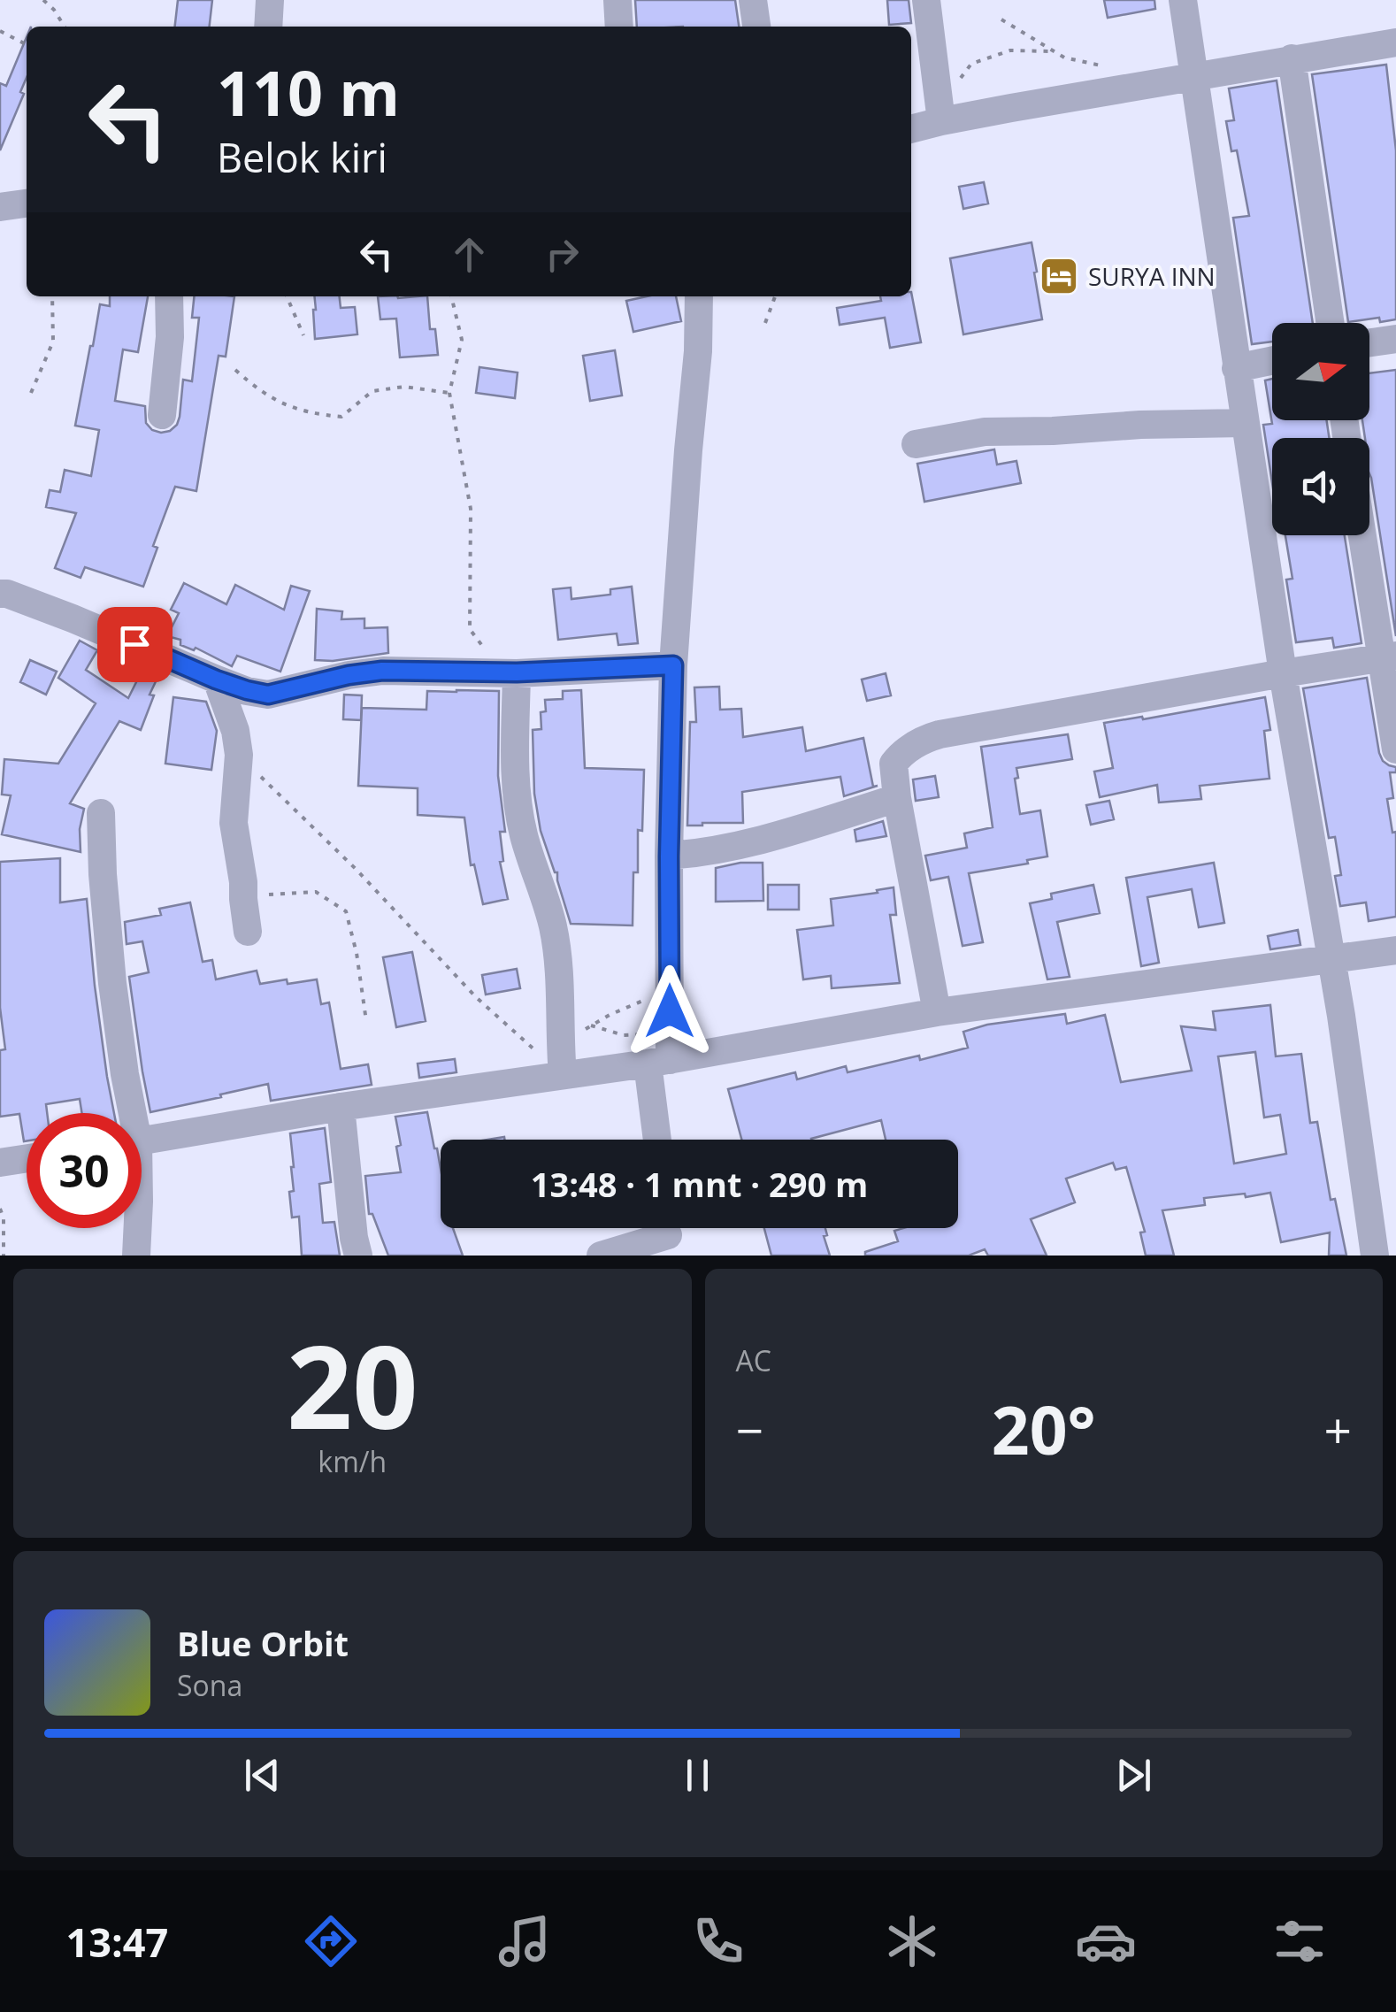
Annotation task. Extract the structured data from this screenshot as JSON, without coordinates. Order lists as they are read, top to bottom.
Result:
{
  "places": {
    "hotel": ["SURYA INN"]
  },
  "north": "right",
  "page": {
    "turn": ["110 m", "Belok kiri"],
    "limit": "30",
    "trip": "13:48 · 1 mnt · 290 m",
    "tile": [
      ["20", "km/h"],
      "AC"
    ],
    "heat": ["−", "20°", "+"],
    "song": ["Blue Orbit", "Sona"],
    "tabs": "13:47"
  }
}
